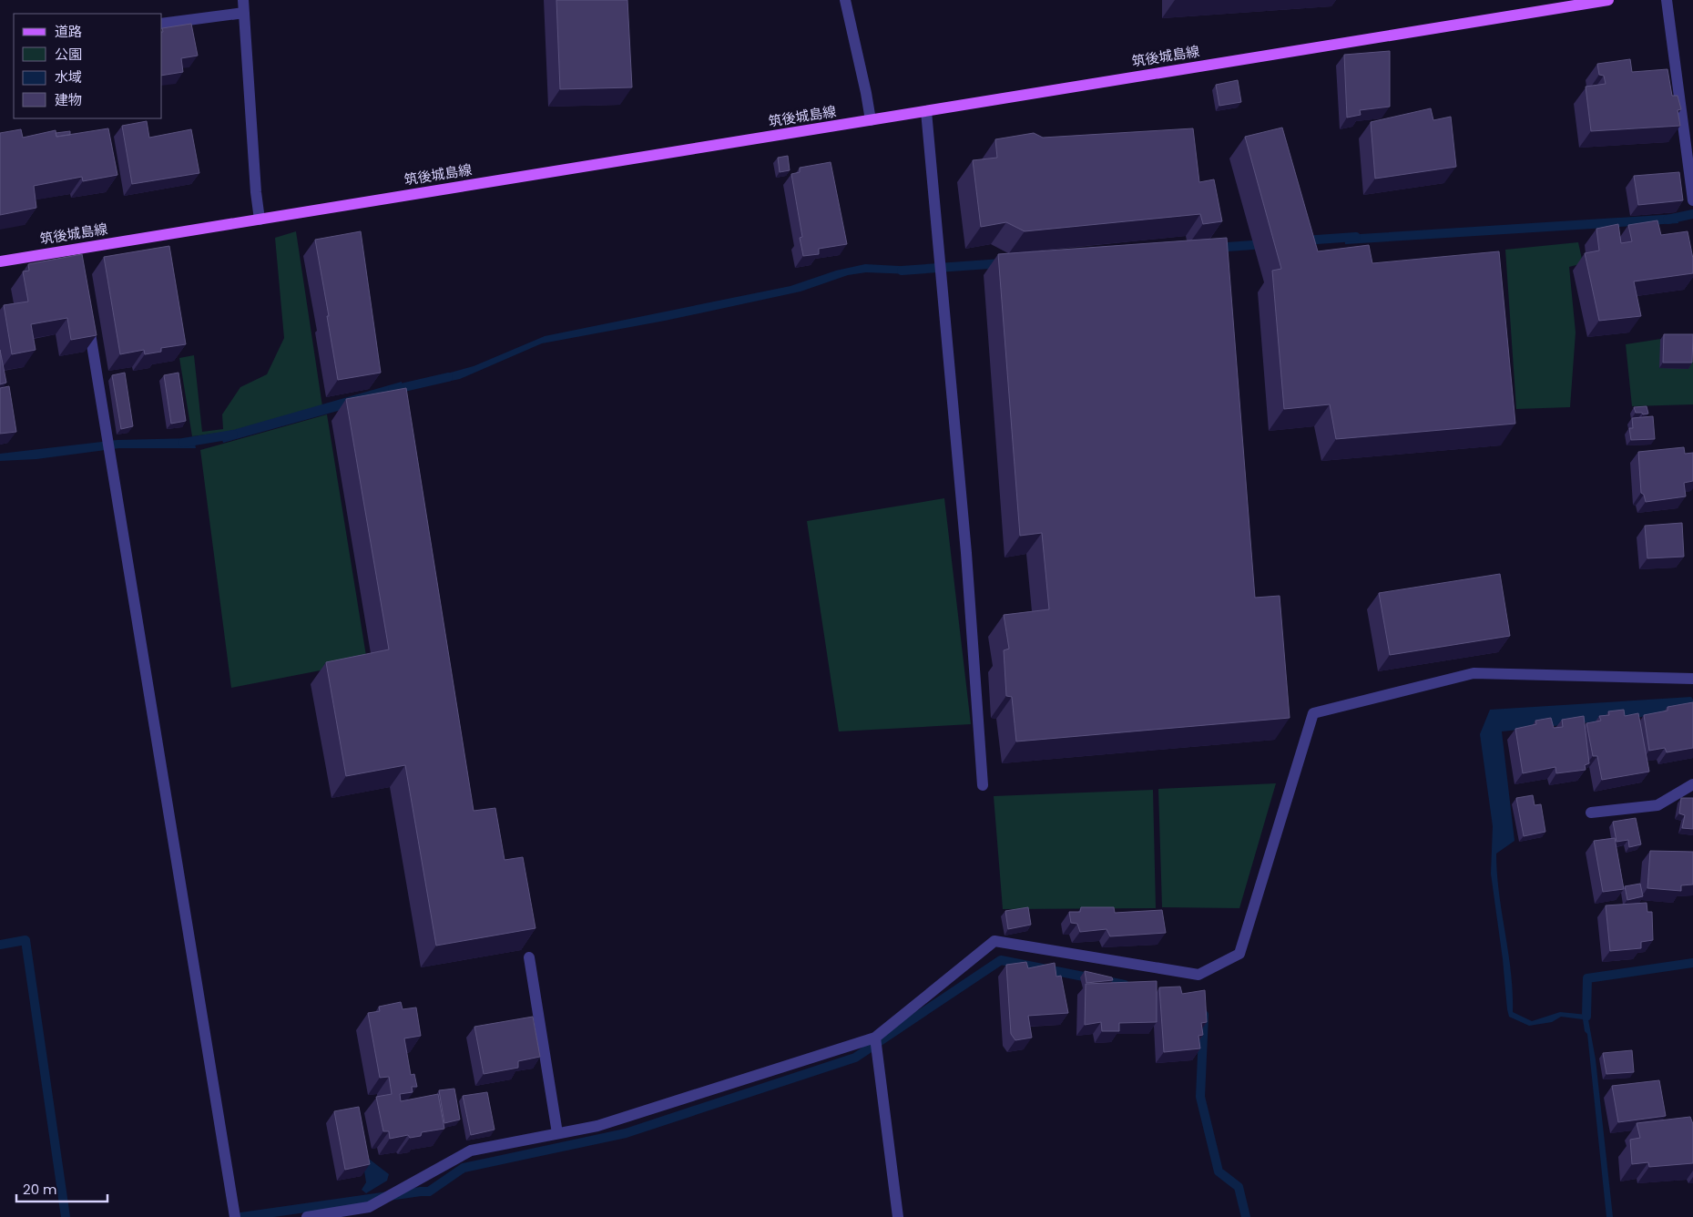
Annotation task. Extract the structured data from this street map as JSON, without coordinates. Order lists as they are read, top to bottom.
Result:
{
  "streets": {
    "main road": ["筑後城島線"]
  },
  "legend": [
    "道路",
    "公園",
    "水域",
    "建物"
  ],
  "scale_bar": "20 m"
}
